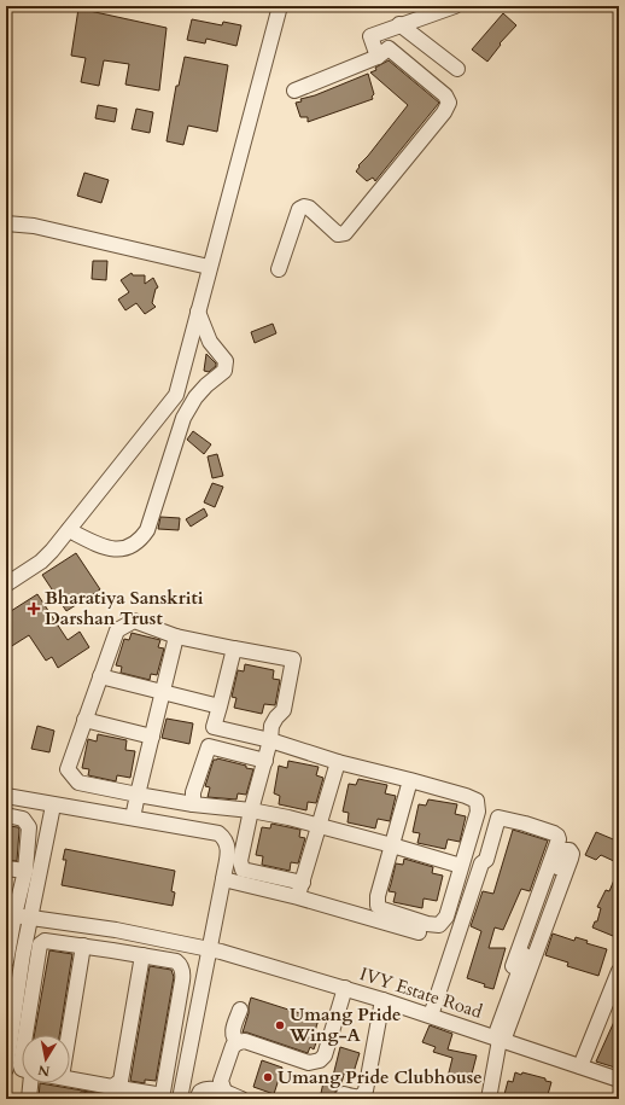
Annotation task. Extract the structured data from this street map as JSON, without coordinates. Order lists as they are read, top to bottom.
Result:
{
  "streets": {
    "street": ["IVY Estate Road"]
  },
  "places": {
    "health": ["Bharatiya Sanskriti Darshan Trust"],
    "other": ["Umang Pride Wing-A", "Umang Pride Clubhouse"]
  },
  "north": "bottom"
}
